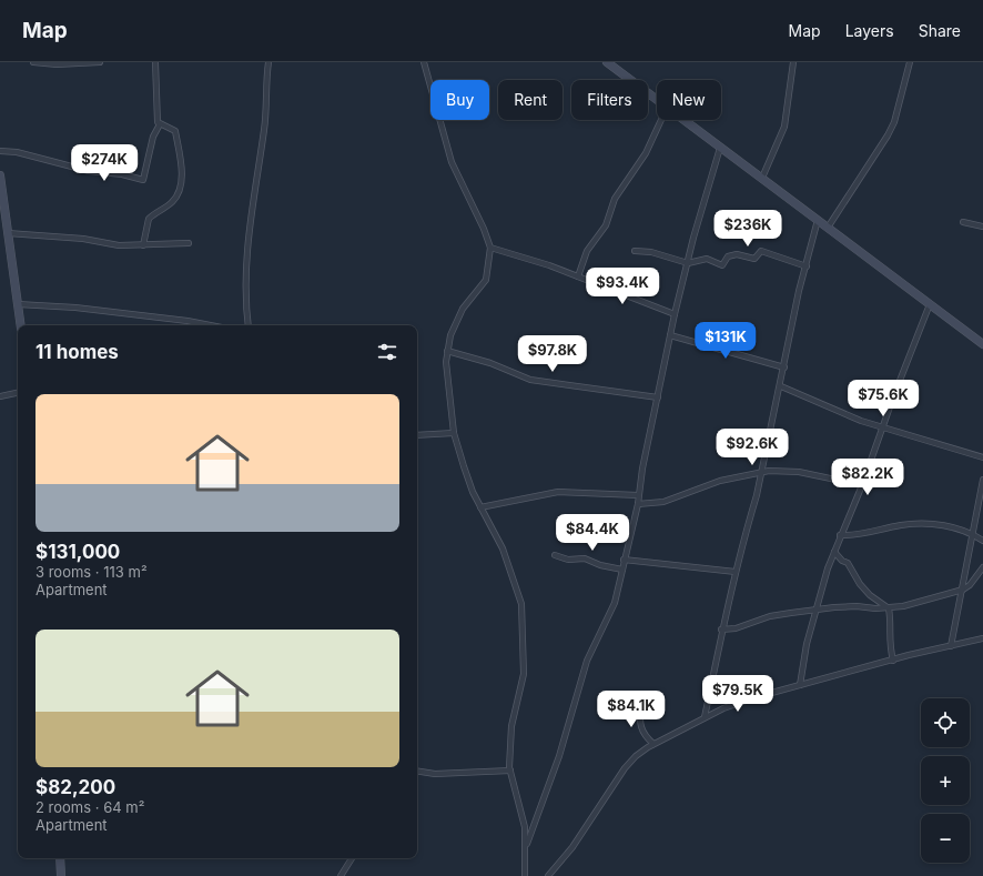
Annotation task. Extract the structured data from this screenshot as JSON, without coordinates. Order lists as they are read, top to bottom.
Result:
{
  "page": {
    "header": "Map",
    "nav": ["Map", "Layers", "Share"],
    "chip": [
      "Buy",
      "Rent",
      "Filters",
      "New"
    ],
    "price": [
      "$274K",
      "$236K",
      "$93.4K",
      "$131K",
      "$97.8K",
      "$75.6K",
      "$92.6K",
      "$82.2K",
      "$84.4K",
      "$79.5K",
      "$84.1K"
    ],
    "heading": "11 homes",
    "list": [
      {
        "name": "$131,000",
        "note": "3 rooms · 113 m² · Apartment"
      },
      {
        "name": "$82,200",
        "note": "2 rooms · 64 m² · Apartment"
      }
    ],
    "map_buttons": ["+", "−"]
  }
}
